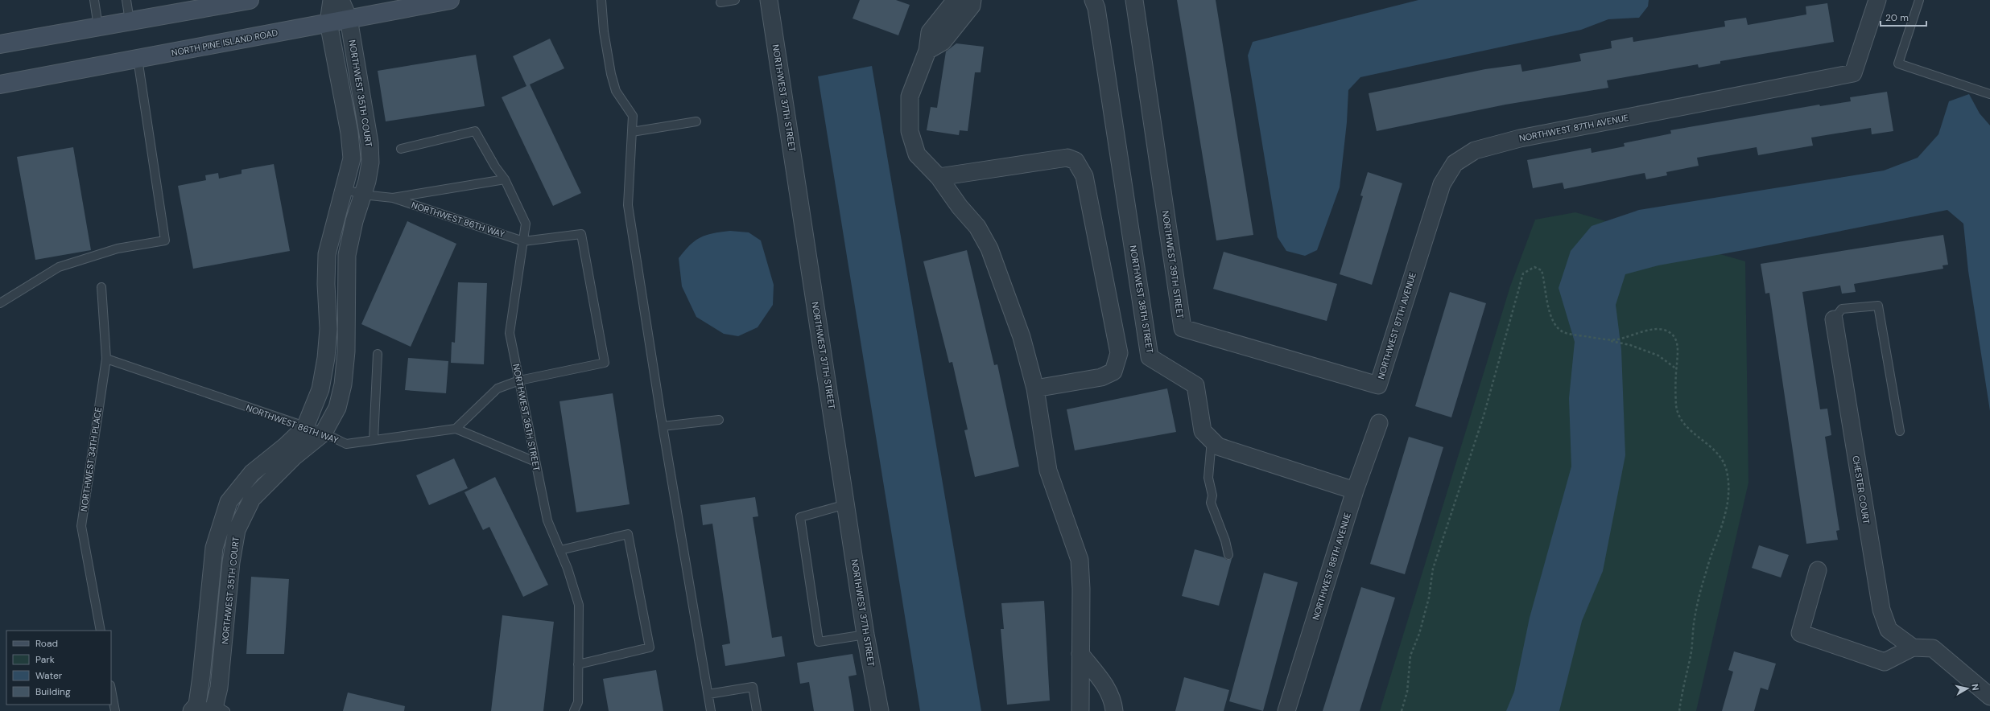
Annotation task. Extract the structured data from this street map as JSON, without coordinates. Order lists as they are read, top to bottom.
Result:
{
  "streets": {
    "main road": ["NORTH PINE ISLAND ROAD"],
    "street": [
      "NORTHWEST 35TH COURT",
      "NORTHWEST 37TH STREET",
      "NORTHWEST 87TH AVENUE",
      "NORTHWEST 39TH STREET",
      "NORTHWEST 38TH STREET",
      "CHESTER COURT",
      "NORTHWEST 88TH AVENUE"
    ],
    "lane": ["NORTHWEST 86TH WAY", "NORTHWEST 36TH STREET", "NORTHWEST 34TH PLACE"]
  },
  "crossings": [
    ["NORTH PINE ISLAND ROAD", "NORTHWEST 35TH COURT"],
    ["NORTHWEST 35TH COURT", "NORTHWEST 86TH WAY"],
    ["NORTHWEST 87TH AVENUE", "NORTHWEST 39TH STREET"],
    ["NORTHWEST 86TH WAY", "NORTHWEST 36TH STREET"],
    ["NORTHWEST 86TH WAY", "NORTHWEST 34TH PLACE"],
    ["NORTHWEST 38TH STREET", "NORTHWEST 88TH AVENUE"]
  ],
  "legend": [
    "Road",
    "Park",
    "Water",
    "Building"
  ],
  "scale_bar": "20 m",
  "north": "right"
}
